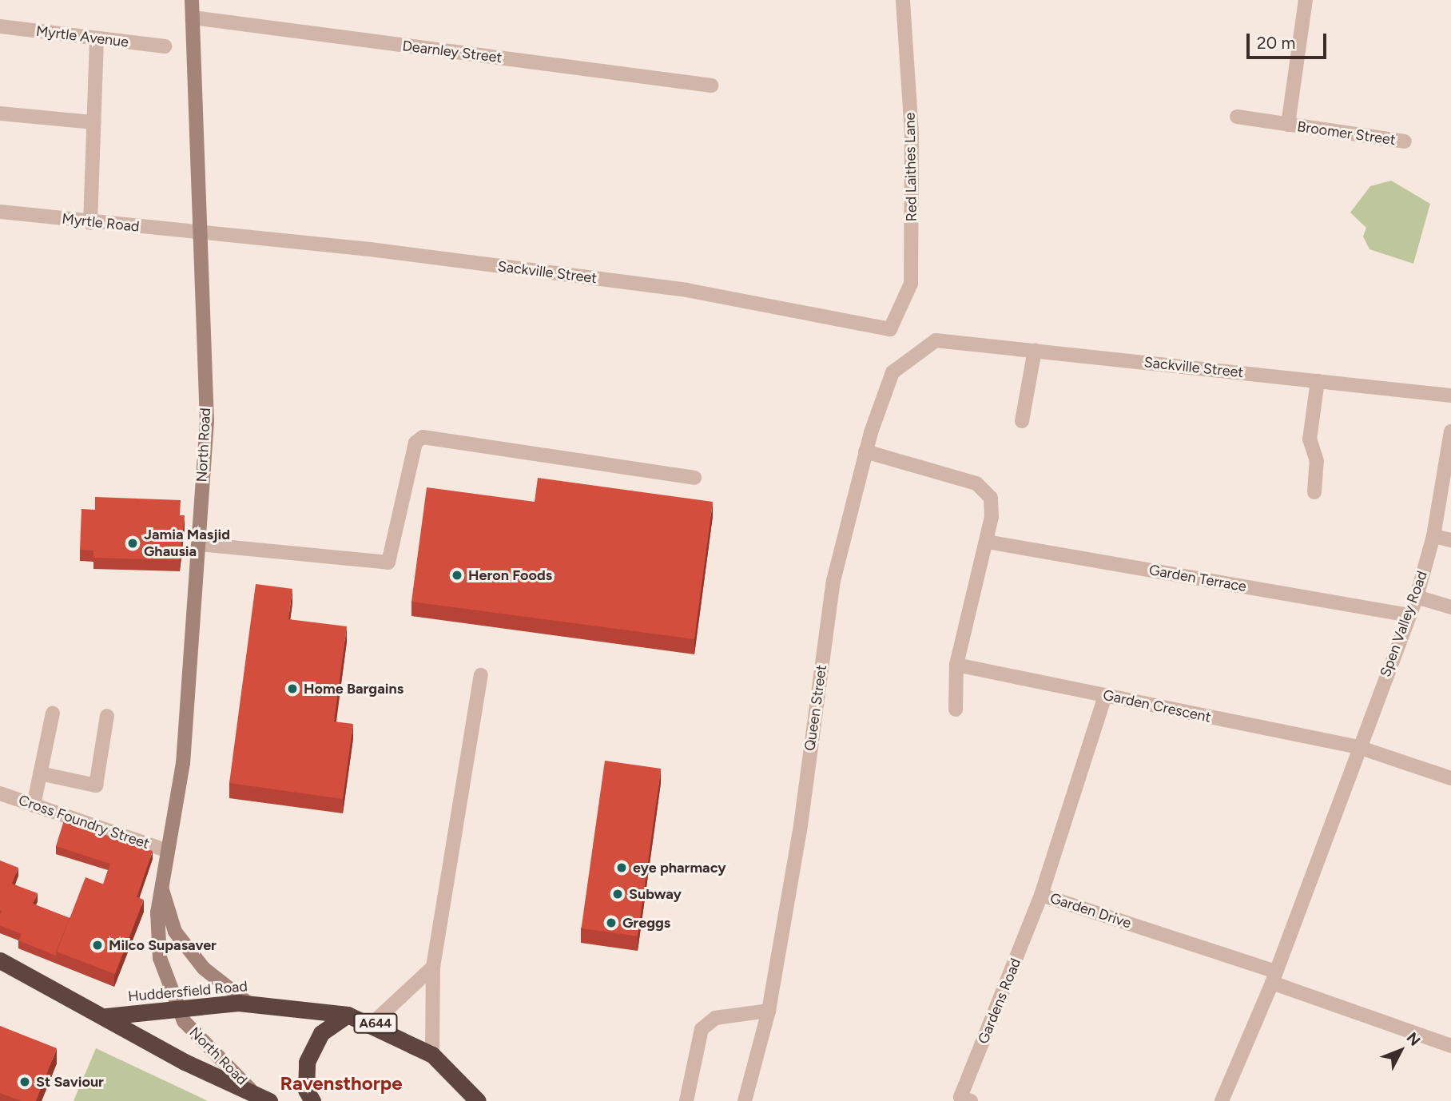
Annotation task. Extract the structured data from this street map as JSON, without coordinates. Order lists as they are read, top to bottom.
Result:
{
  "streets": {
    "highway": ["Huddersfield Road", "A644"],
    "street": [
      "Myrtle Avenue",
      "Dearnley Street",
      "Broomer Street",
      "Red Laithes Lane",
      "Myrtle Road",
      "Sackville Street",
      "North Road",
      "Garden Terrace",
      "Spen Valley Road",
      "Garden Crescent",
      "Queen Street",
      "Cross Foundry Street",
      "Garden Drive",
      "Gardens Road"
    ]
  },
  "crossings": [
    ["Dearnley Street", "North Road"],
    ["Red Laithes Lane", "Sackville Street"],
    ["Myrtle Road", "Sackville Street"],
    ["Myrtle Road", "North Road"],
    ["Sackville Street", "North Road"],
    ["Sackville Street", "Queen Street"],
    ["North Road", "Cross Foundry Street"],
    ["North Road", "Huddersfield Road"],
    ["Garden Terrace", "Spen Valley Road"],
    ["Spen Valley Road", "Garden Crescent"],
    ["Spen Valley Road", "Garden Drive"],
    ["Garden Crescent", "Garden Drive"],
    ["Garden Drive", "Gardens Road"],
    ["Huddersfield Road", "A644"]
  ],
  "districts": ["Ravensthorpe"],
  "places": [
    "Jamia Masjid Ghausia",
    "Heron Foods",
    "Home Bargains",
    "eye pharmacy",
    "Subway",
    "Greggs",
    "Milco Supasaver",
    "St Saviour"
  ],
  "scale_bar": "20 m",
  "north": "top right"
}
